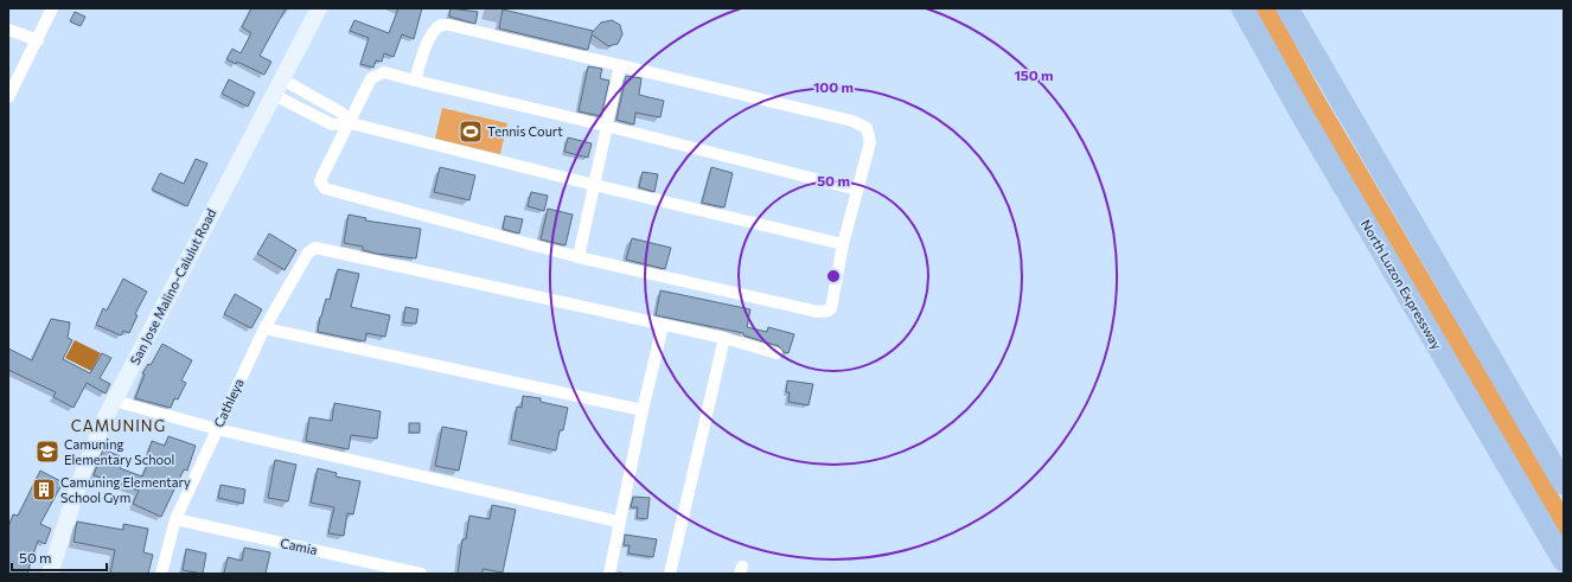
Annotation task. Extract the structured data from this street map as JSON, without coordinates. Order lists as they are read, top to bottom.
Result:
{
  "streets": {
    "highway": ["North Luzon Expressway"],
    "main road": ["San Jose Malino-Calulut Road"],
    "street": ["Cathleya", "Camia"]
  },
  "crossings": [
    ["Cathleya", "Camia"]
  ],
  "districts": ["CAMUNING"],
  "places": {
    "sports": ["Tennis Court"],
    "school or university": ["Camuning Elementary School"],
    "building": ["Camuning Elementary School Gym"]
  },
  "scale_bar": "50 m",
  "rings": ["150 m", "100 m", "50 m"]
}
